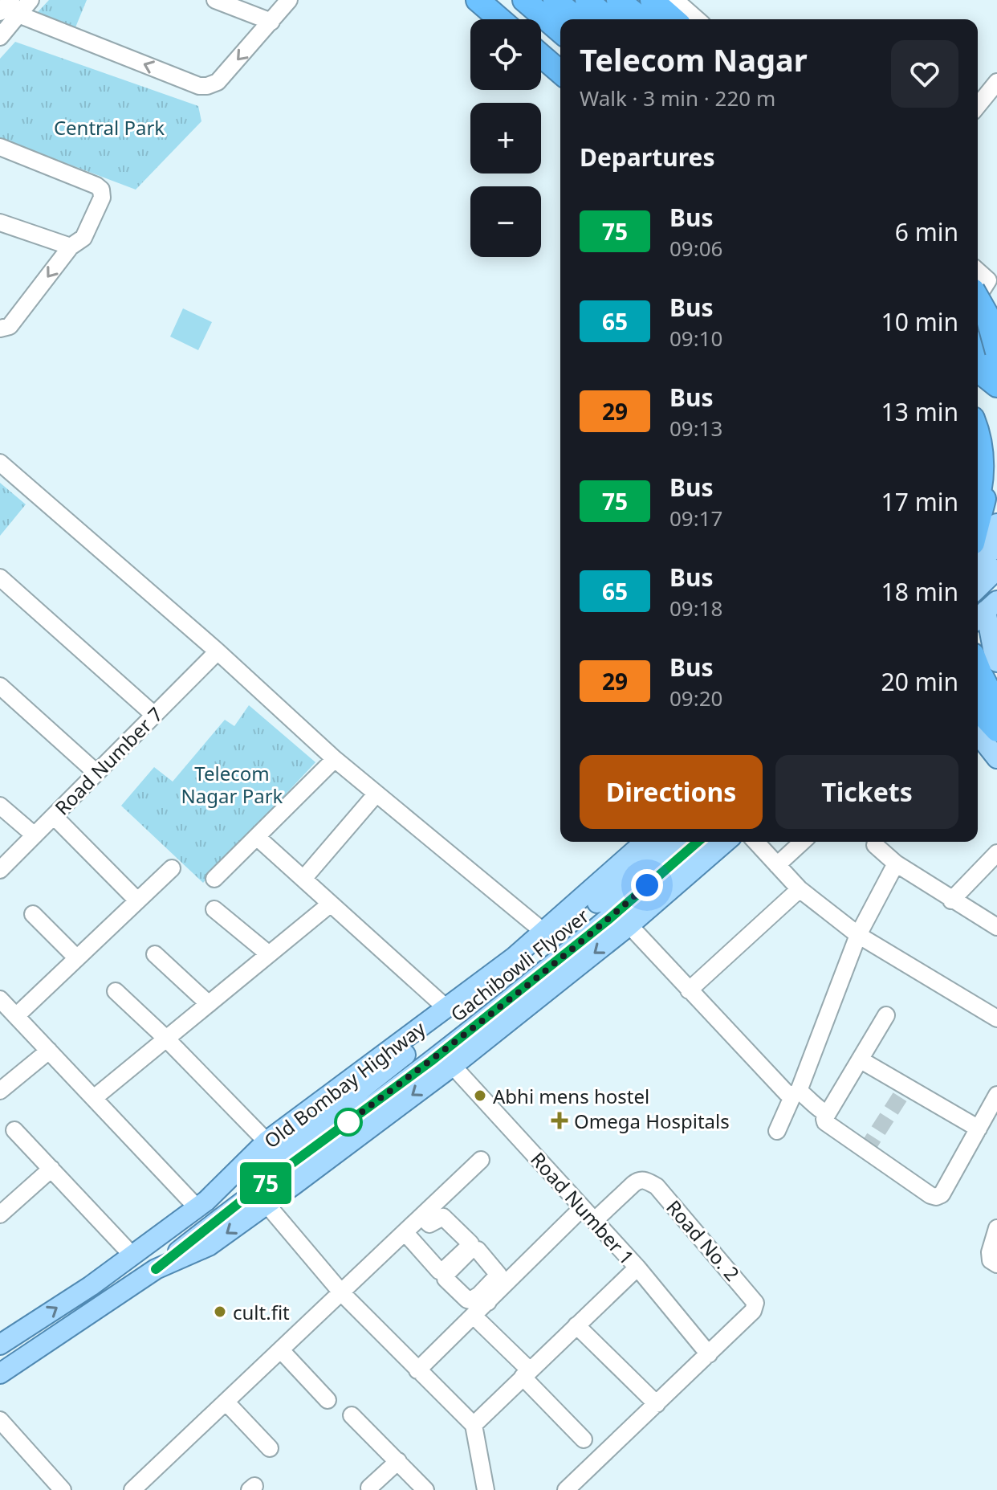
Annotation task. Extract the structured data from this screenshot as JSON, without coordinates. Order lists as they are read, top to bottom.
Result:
{
  "streets": {
    "main road": ["Gachibowli Flyover", "Old Bombay Highway"],
    "street": ["Road Number 7", "Road Number 1", "Road No. 2"]
  },
  "crossings": [
    ["Gachibowli Flyover", "Old Bombay Highway"],
    ["Road Number 1", "Road No. 2"]
  ],
  "parks": ["Central Park", "Telecom Nagar Park"],
  "places": {
    "other": ["Abhi mens hostel", "cult.fit"],
    "health": ["Omega Hospitals"]
  },
  "lines": ["bus line 75"],
  "page": {
    "on_map": "75",
    "map_buttons": ["+", "−"],
    "heading": [
      ["Telecom Nagar", "Walk · 3 min · 220 m"],
      "Departures"
    ],
    "list": [
      {
        "mark": "75",
        "name": "Bus",
        "note": "09:06",
        "value": "6 min"
      },
      {
        "mark": "65",
        "name": "Bus",
        "note": "09:10",
        "value": "10 min"
      },
      {
        "mark": "29",
        "name": "Bus",
        "note": "09:13",
        "value": "13 min"
      },
      {
        "mark": "75",
        "name": "Bus",
        "note": "09:17",
        "value": "17 min"
      },
      {
        "mark": "65",
        "name": "Bus",
        "note": "09:18",
        "value": "18 min"
      },
      {
        "mark": "29",
        "name": "Bus",
        "note": "09:20",
        "value": "20 min"
      }
    ],
    "buttons": ["Directions", "Tickets"]
  }
}
